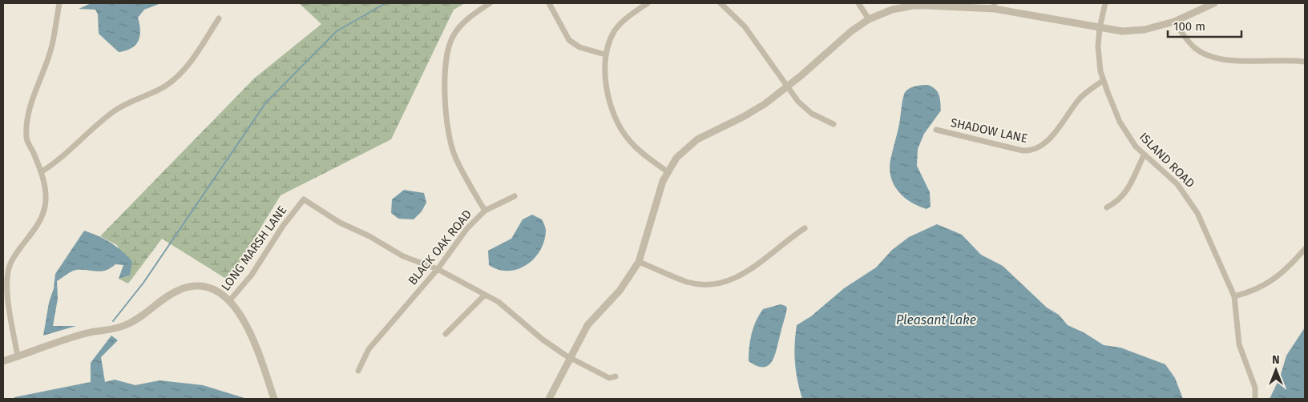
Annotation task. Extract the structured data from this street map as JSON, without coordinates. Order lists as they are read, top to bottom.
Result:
{
  "streets": {
    "street": [
      "SHADOW LANE",
      "ISLAND ROAD",
      "BLACK OAK ROAD",
      "LONG MARSH LANE"
    ]
  },
  "crossings": [
    ["SHADOW LANE", "ISLAND ROAD"],
    ["BLACK OAK ROAD", "LONG MARSH LANE"]
  ],
  "water": ["Pleasant Lake"],
  "scale_bar": "100 m",
  "north": "top"
}
